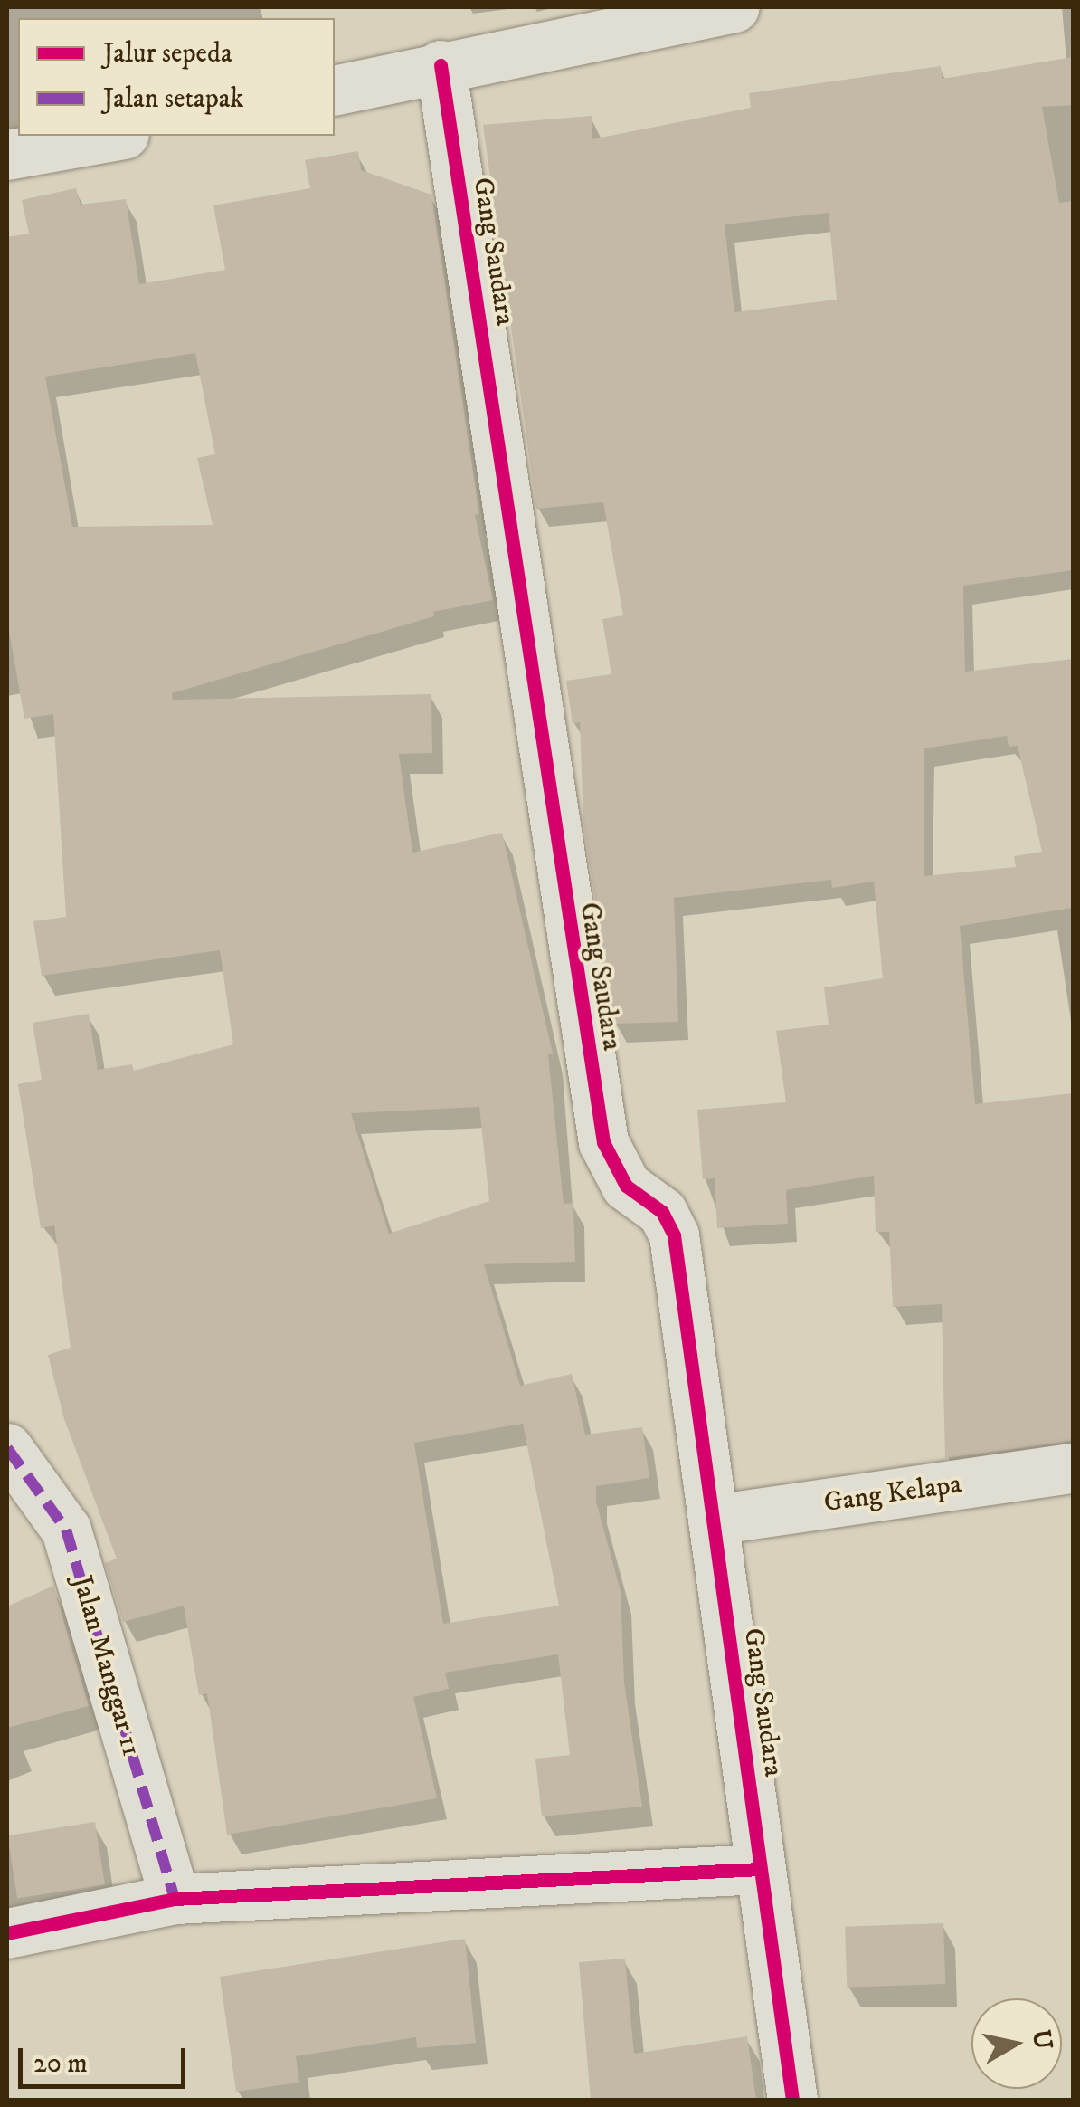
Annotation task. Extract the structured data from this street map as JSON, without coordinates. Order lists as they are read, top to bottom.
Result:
{
  "streets": {
    "street": ["Gang Saudara", "Gang Kelapa", "Jalan Manggar 11"]
  },
  "crossings": [
    ["Gang Saudara", "Gang Kelapa"]
  ],
  "legend": ["Jalur sepeda", "Jalan setapak"],
  "scale_bar": "20 m",
  "north": "right"
}
